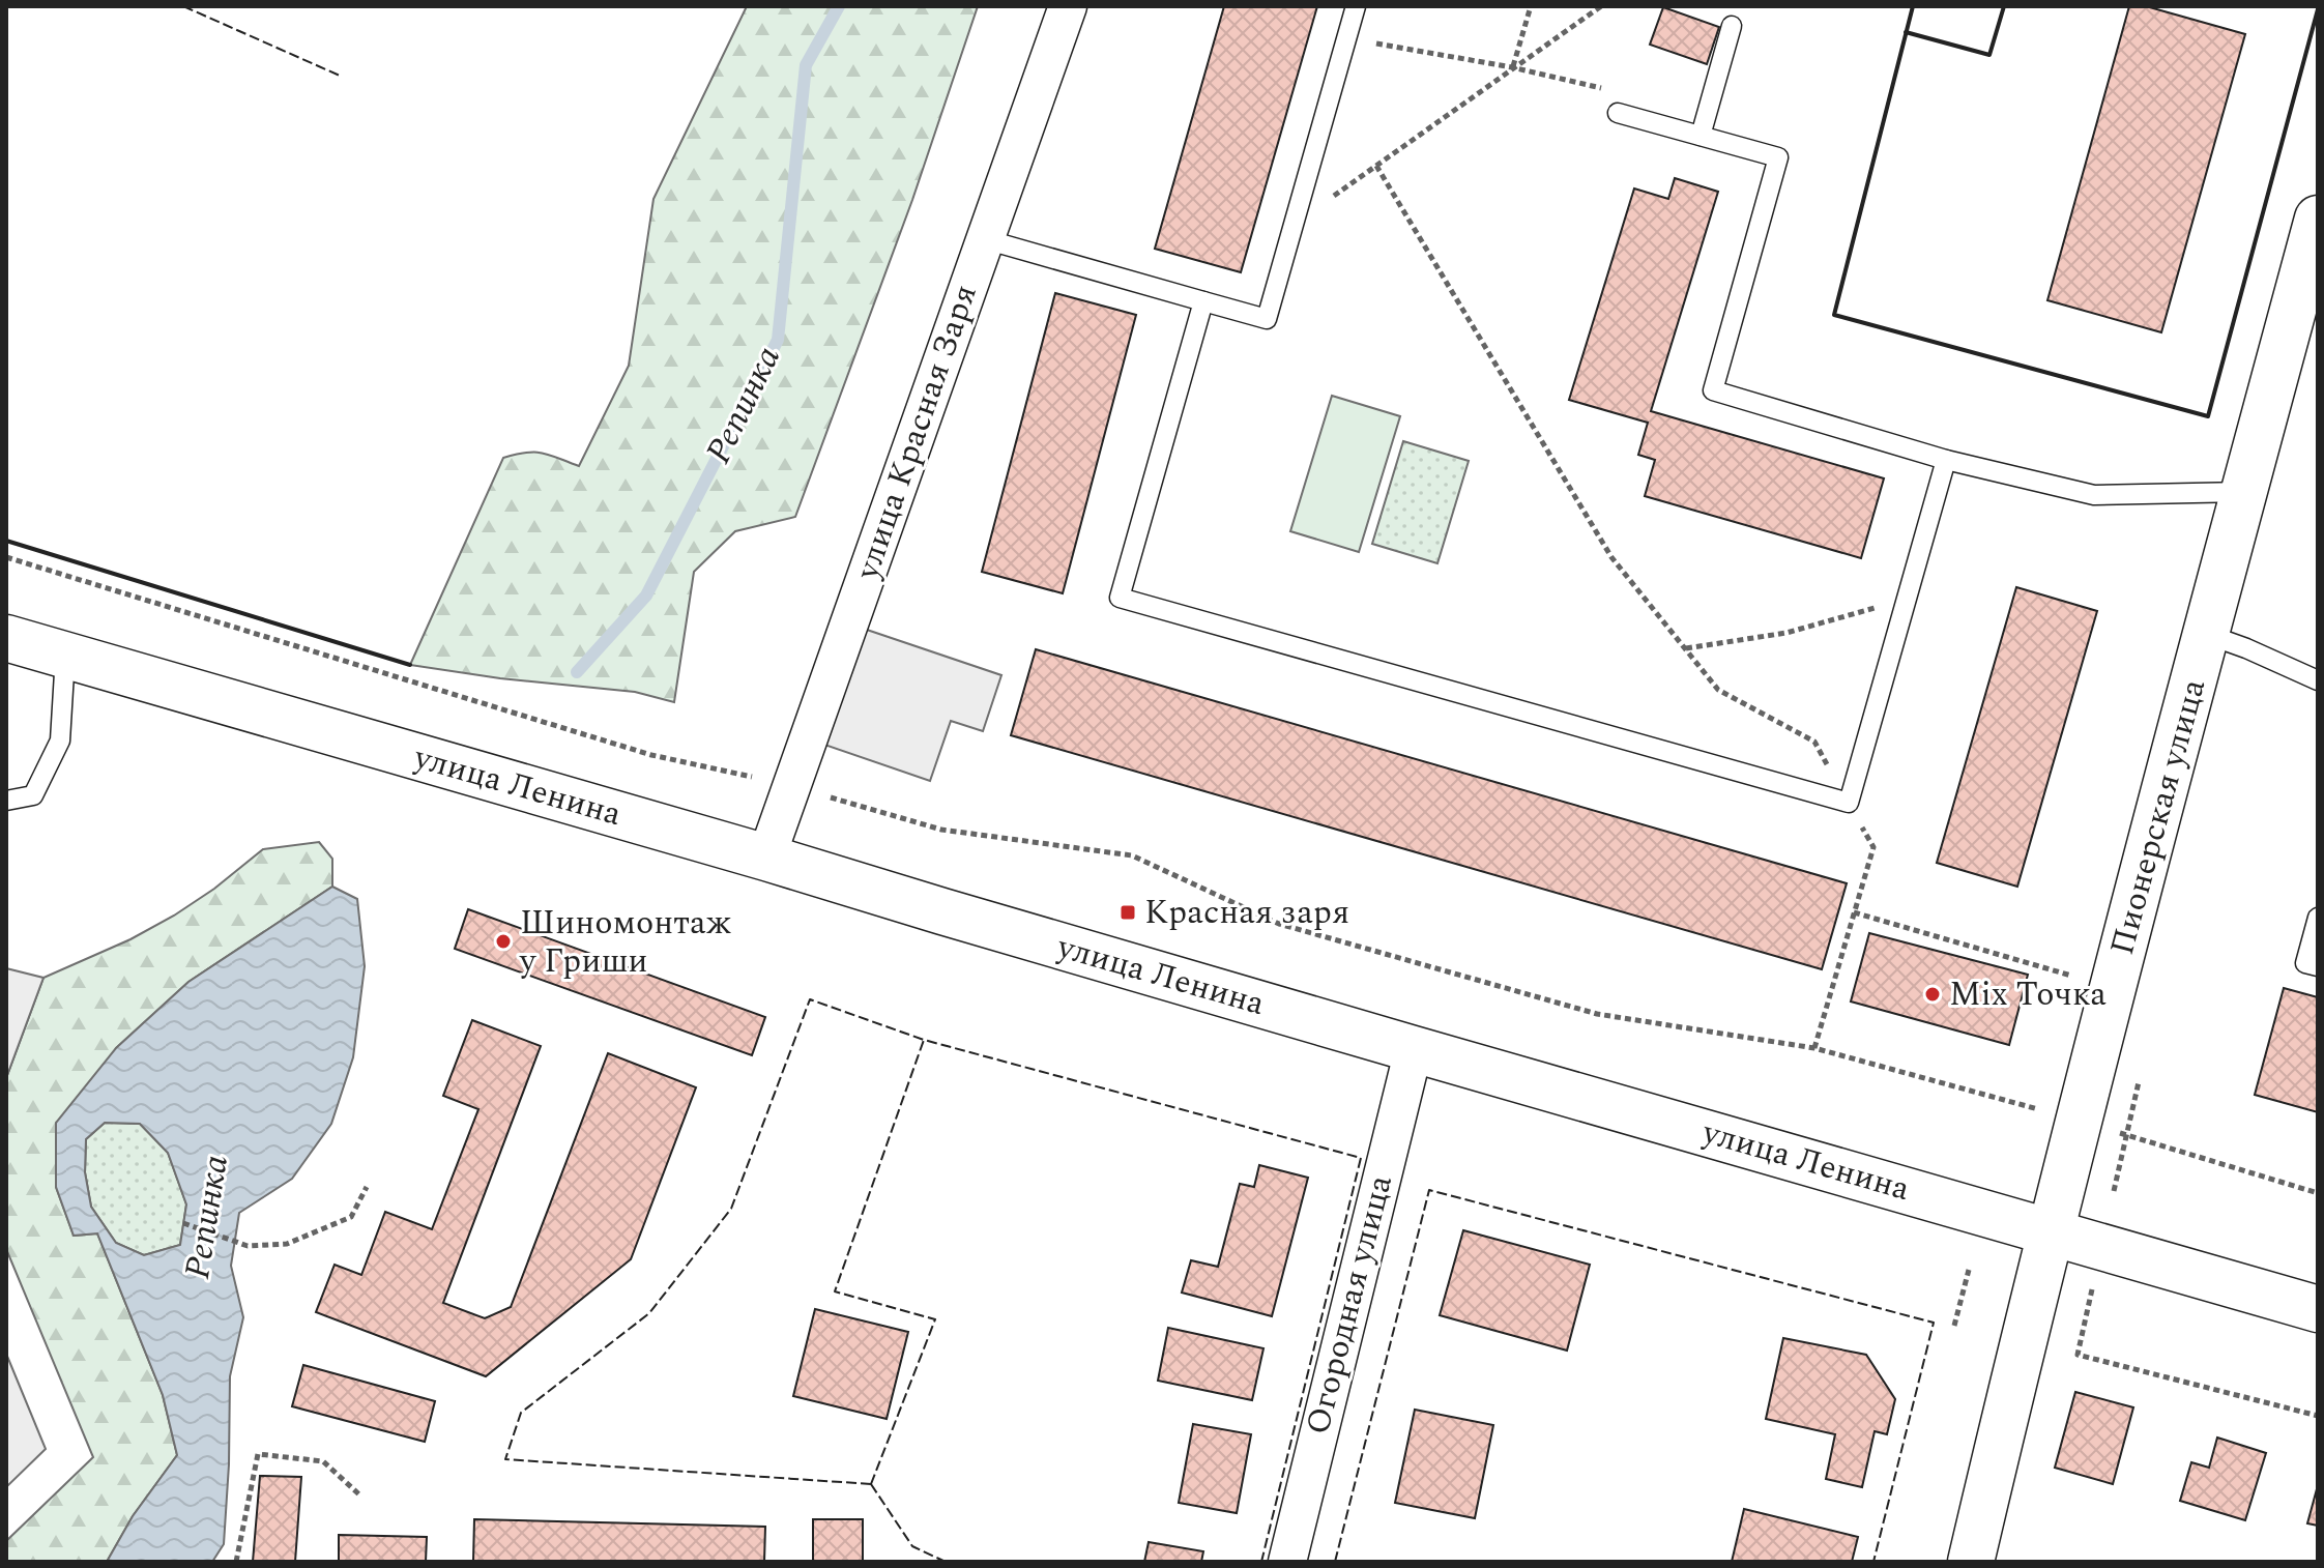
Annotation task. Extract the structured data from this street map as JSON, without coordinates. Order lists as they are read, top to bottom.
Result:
{
  "streets": {
    "main road": ["улица Ленина", "Пионерская улица"],
    "street": ["улица Красная Заря", "Огородная улица"]
  },
  "crossings": [
    ["улица Красная Заря", "улица Ленина"],
    ["улица Ленина", "Пионерская улица"],
    ["улица Ленина", "Огородная улица"]
  ],
  "water": ["Репинка"],
  "places": {
    "transit": ["Красная заря"],
    "other": ["Шиномонтаж у Гриши", "Mix Точка"]
  }
}
